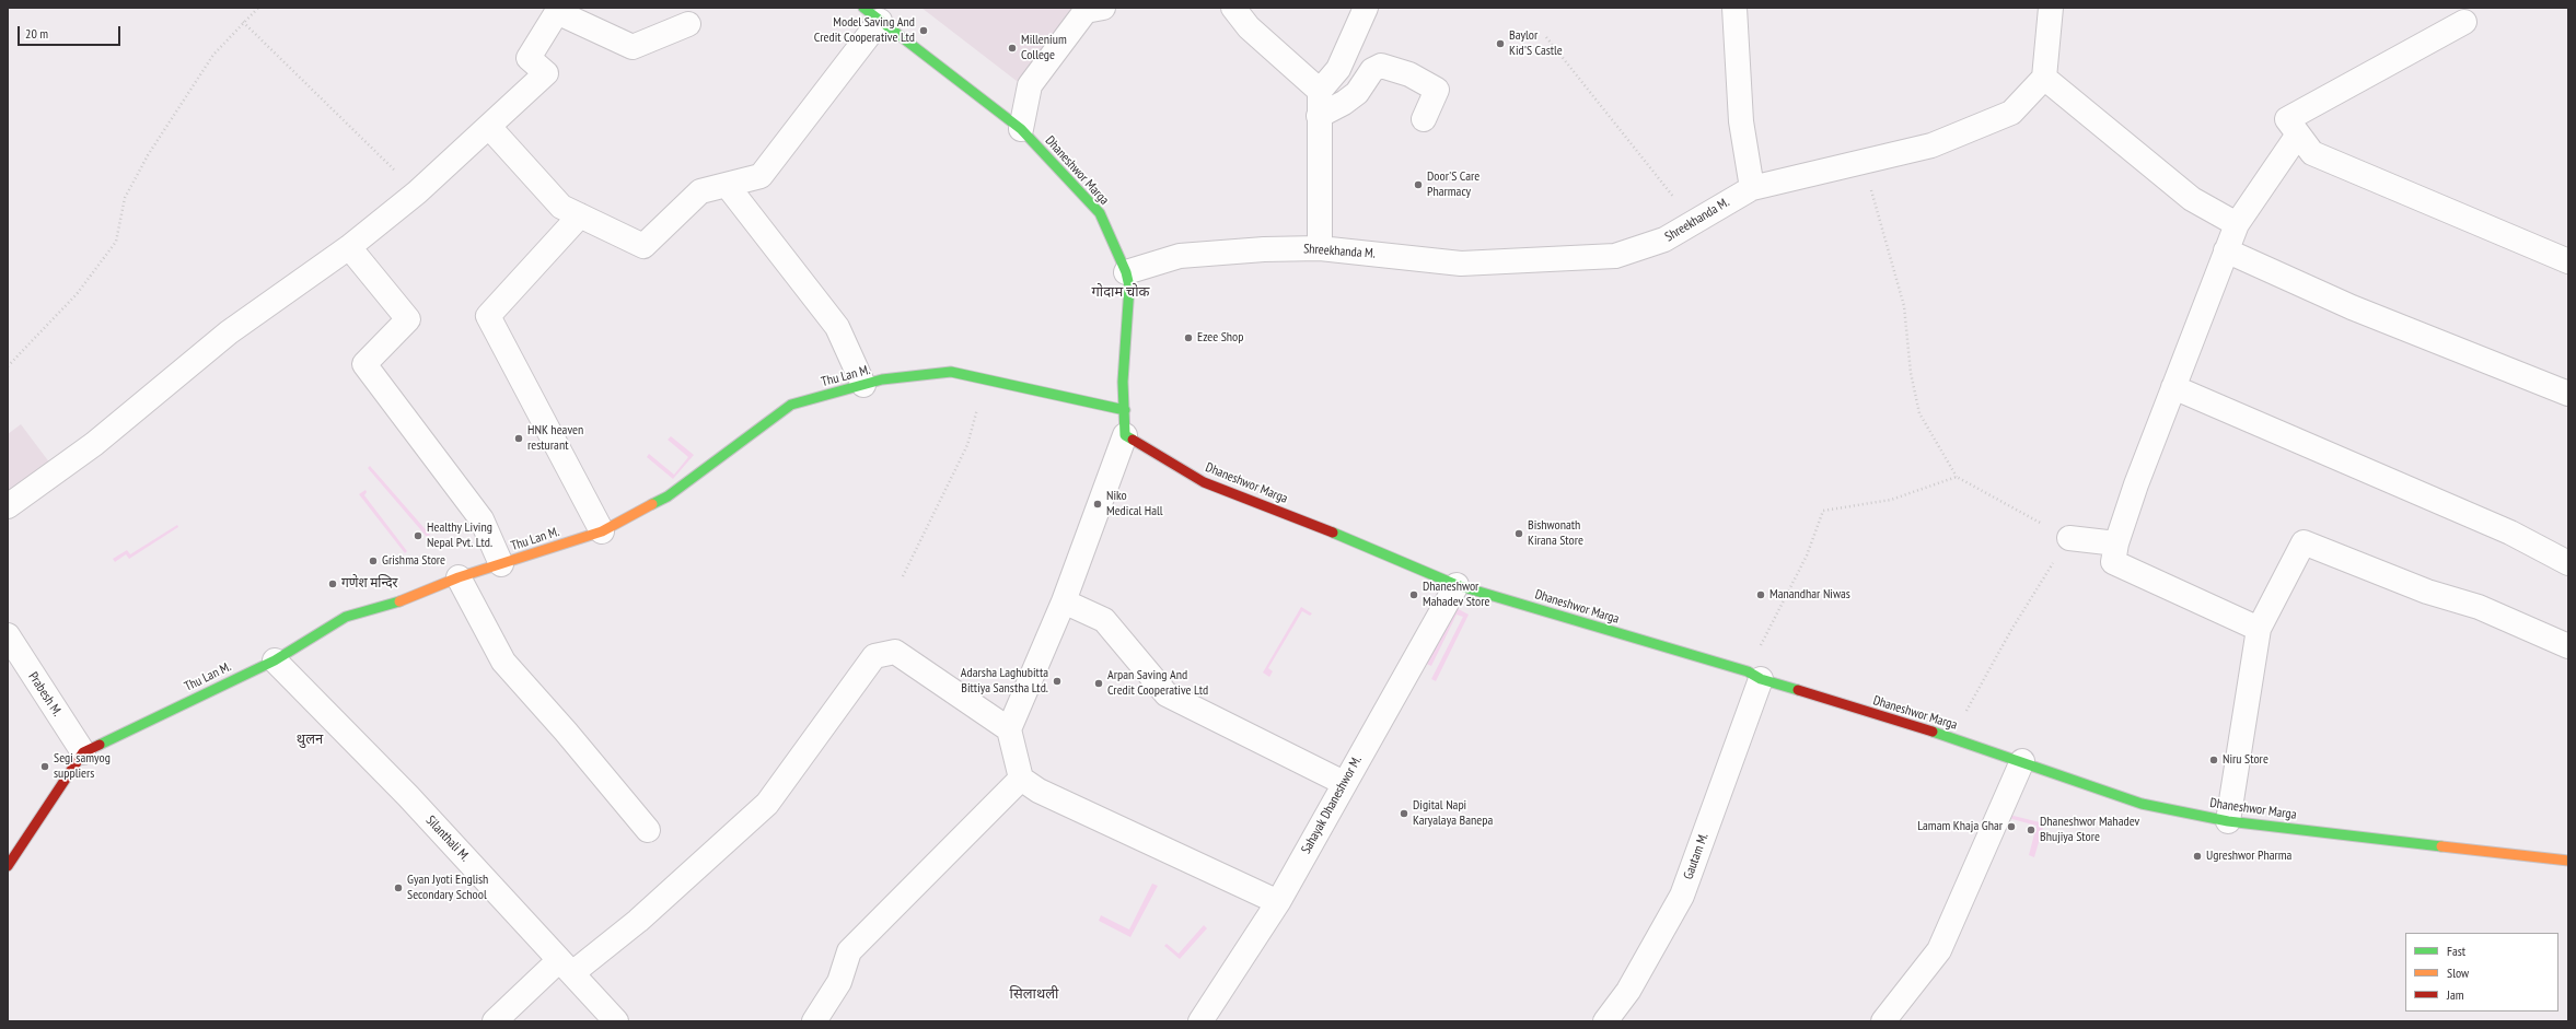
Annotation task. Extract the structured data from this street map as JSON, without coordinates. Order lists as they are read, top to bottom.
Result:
{
  "streets": {
    "main road": ["Dhaneshwor Marga", "Thu Lan M."],
    "street": [
      "Shreekhanda M.",
      "Prabesh M.",
      "Sahayak Dhaneshwor M.",
      "Silanthali M.",
      "Gautam M."
    ]
  },
  "crossings": [
    ["Dhaneshwor Marga", "Shreekhanda M."],
    ["Dhaneshwor Marga", "Thu Lan M."],
    ["Dhaneshwor Marga", "Sahayak Dhaneshwor M."],
    ["Dhaneshwor Marga", "Gautam M."],
    ["Thu Lan M.", "Prabesh M."],
    ["Thu Lan M.", "Silanthali M."]
  ],
  "districts": ["गाेदाम चाेक", "थुलन", "सिलाथली"],
  "places": [
    "Model Saving And Credit Cooperative Ltd",
    "Baylor Kid'S Castle",
    "Millenium College",
    "Door'S Care Pharmacy",
    "Ezee Shop",
    "HNK heaven resturant",
    "Niko Medical Hall",
    "Bishwonath Kirana Store",
    "Healthy Living Nepal Pvt. Ltd.",
    "Grishma Store",
    "गणेश मन्दिर",
    "Dhaneshwor Mahadev Store",
    "Manandhar Niwas",
    "Adarsha Laghubitta Bittiya Sanstha Ltd.",
    "Arpan Saving And Credit Cooperative Ltd",
    "Niru Store",
    "Segi samyog suppliers",
    "Digital Napi Karyalaya Banepa",
    "Lamam Khaja Ghar",
    "Dhaneshwor Mahadev Bhujiya Store",
    "Ugreshwor Pharma",
    "Gyan Jyoti English Secondary School"
  ],
  "legend": ["Fast", "Slow", "Jam"],
  "scale_bar": "20 m"
}
